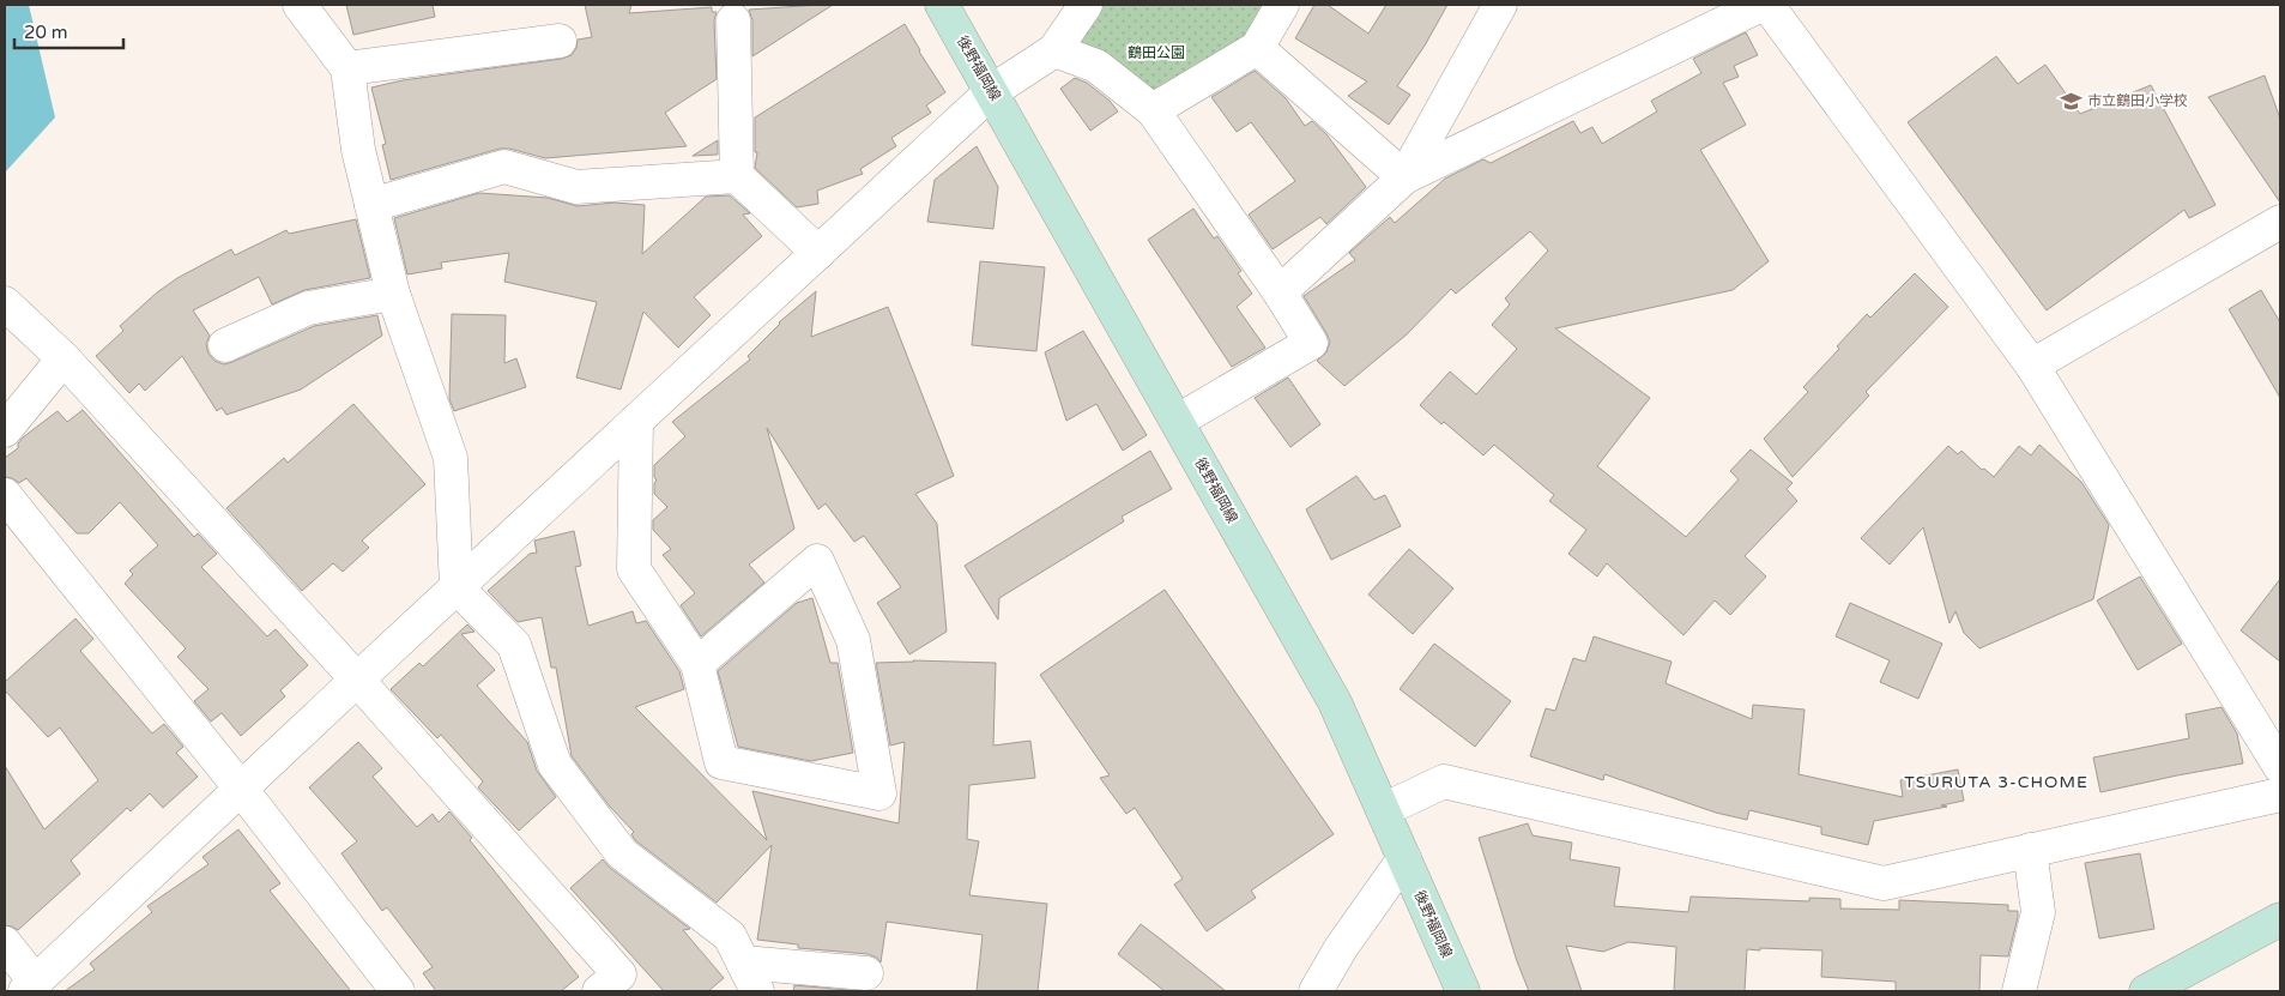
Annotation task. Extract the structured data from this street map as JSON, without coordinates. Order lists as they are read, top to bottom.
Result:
{
  "streets": {
    "main road": ["後野福岡線"]
  },
  "districts": ["TSURUTA 3-CHOME"],
  "parks": ["鶴田公園"],
  "places": {
    "school or university": ["市立鶴田小学校"]
  },
  "scale_bar": "20 m"
}
